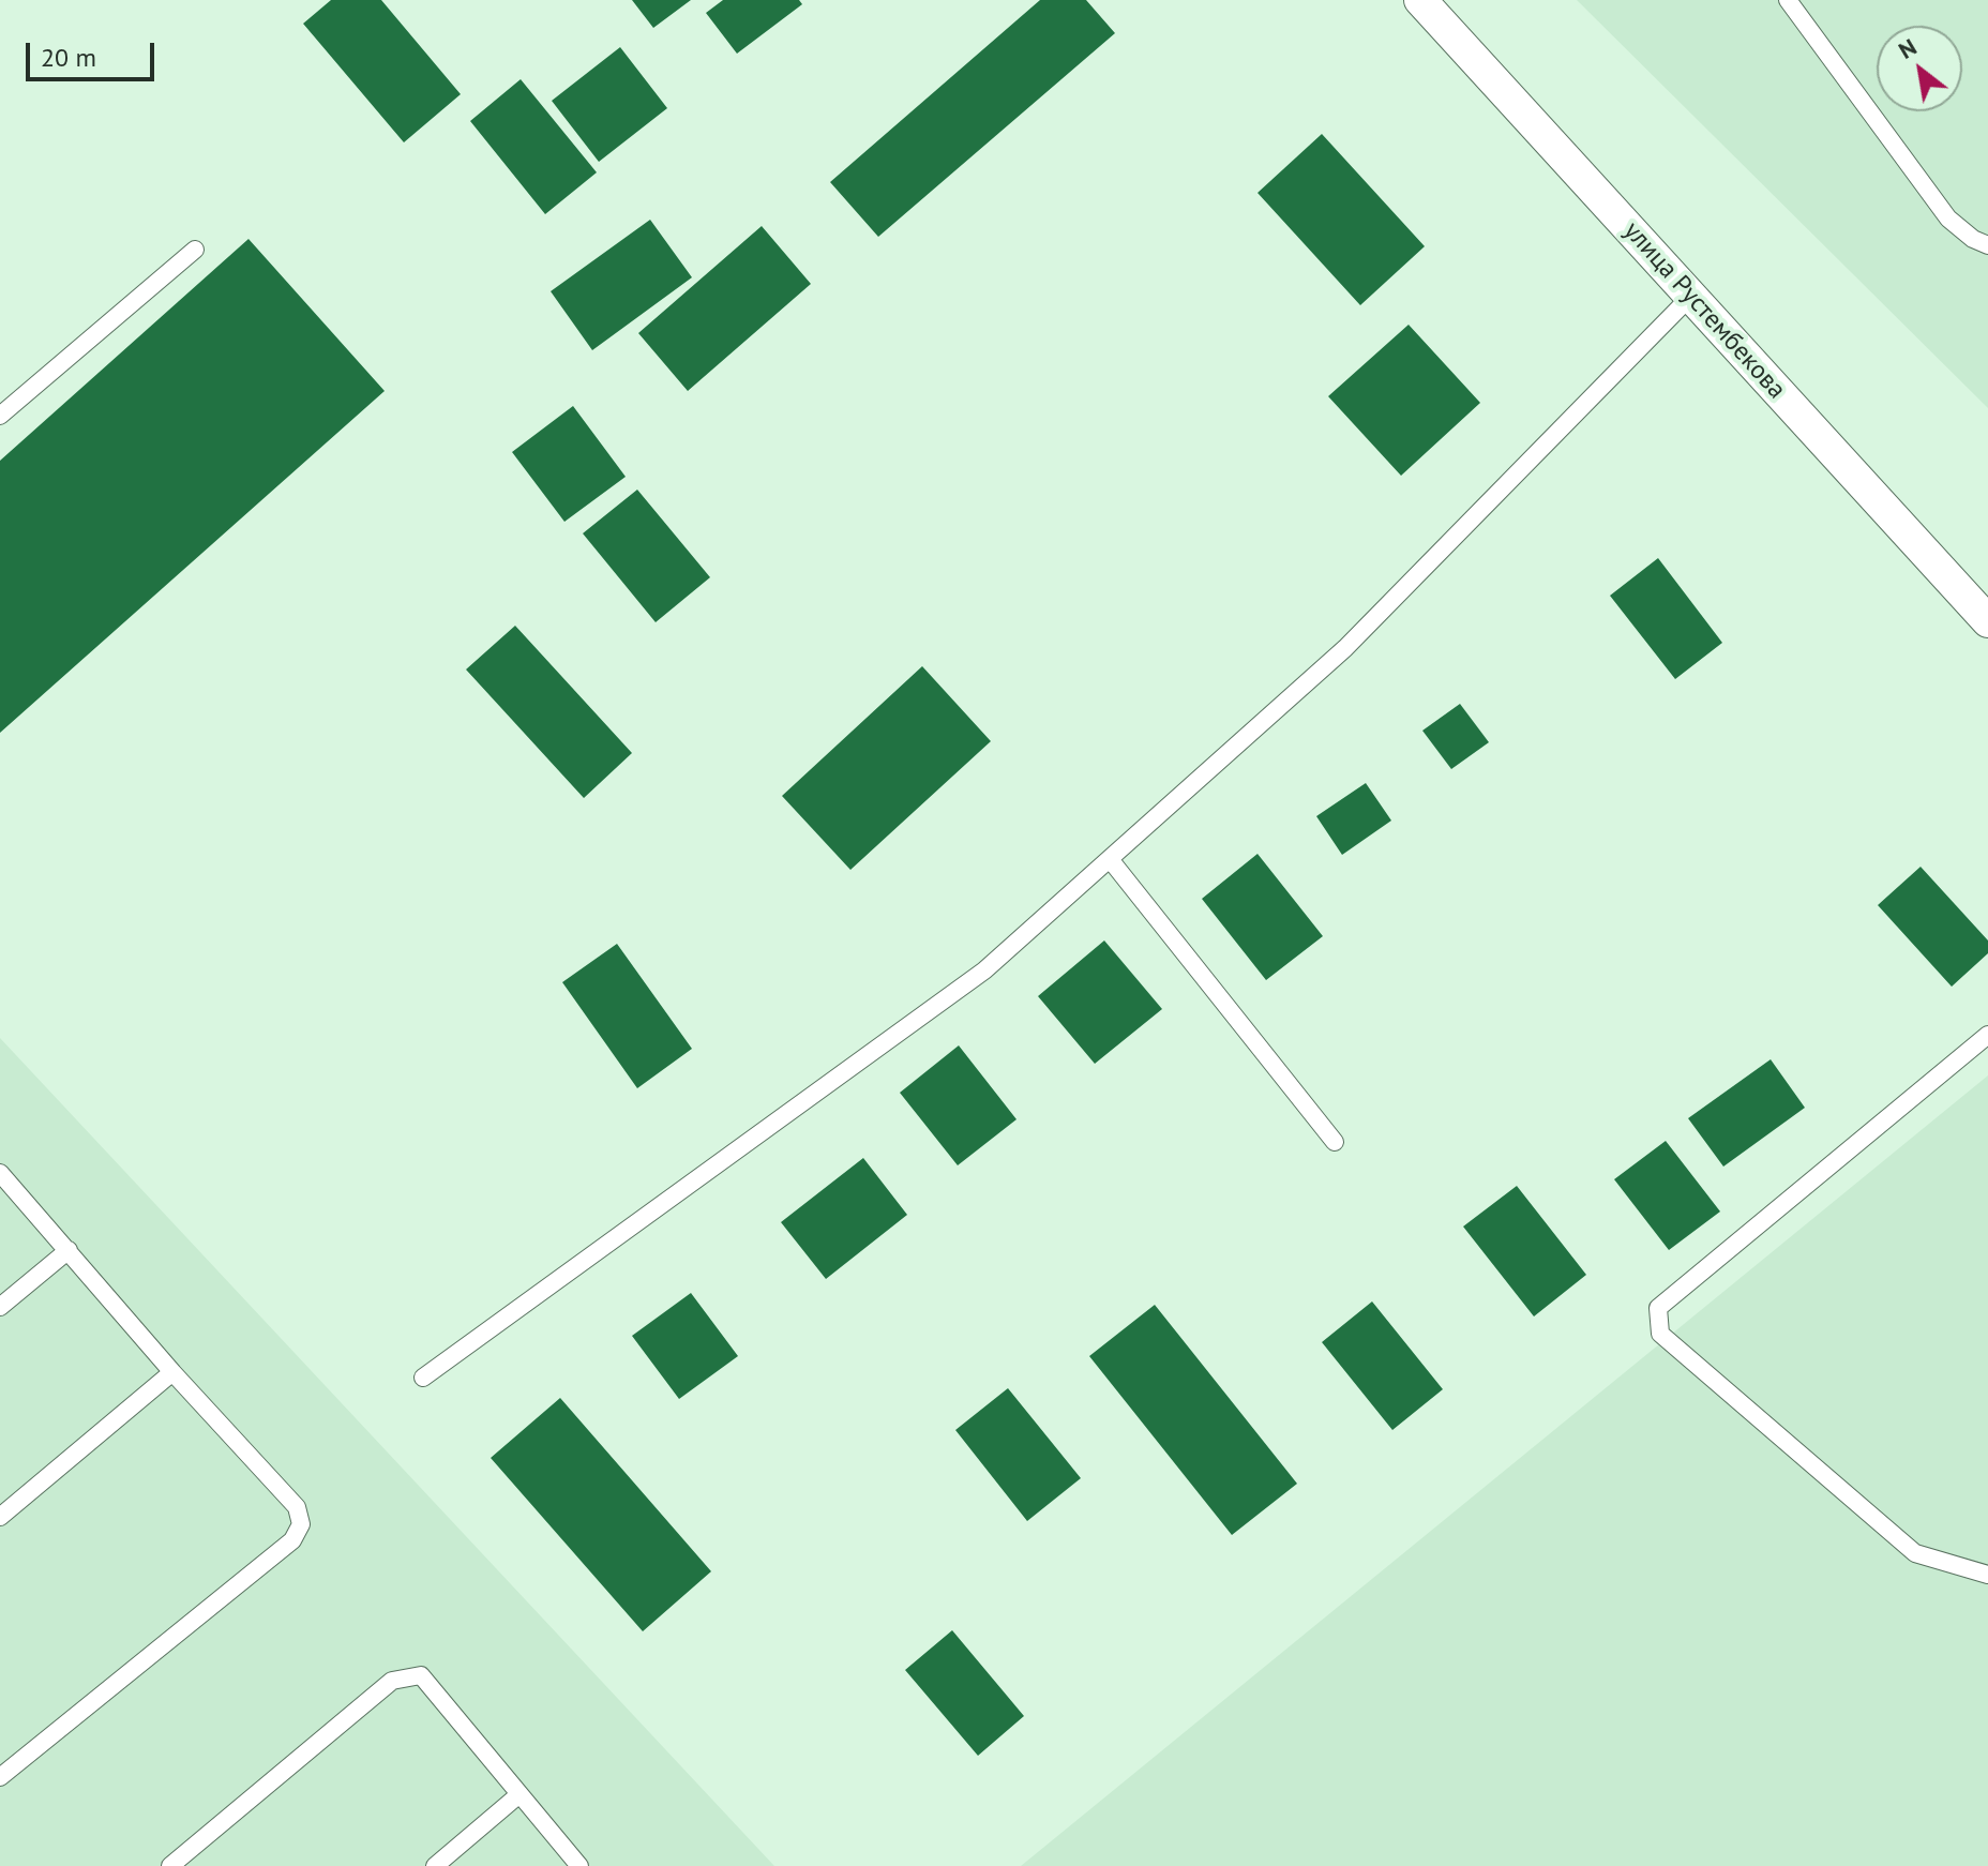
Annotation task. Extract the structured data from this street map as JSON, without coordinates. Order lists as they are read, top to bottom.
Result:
{
  "streets": {
    "street": ["улица Рустембекова"]
  },
  "scale_bar": "20 m",
  "north": "top left"
}
